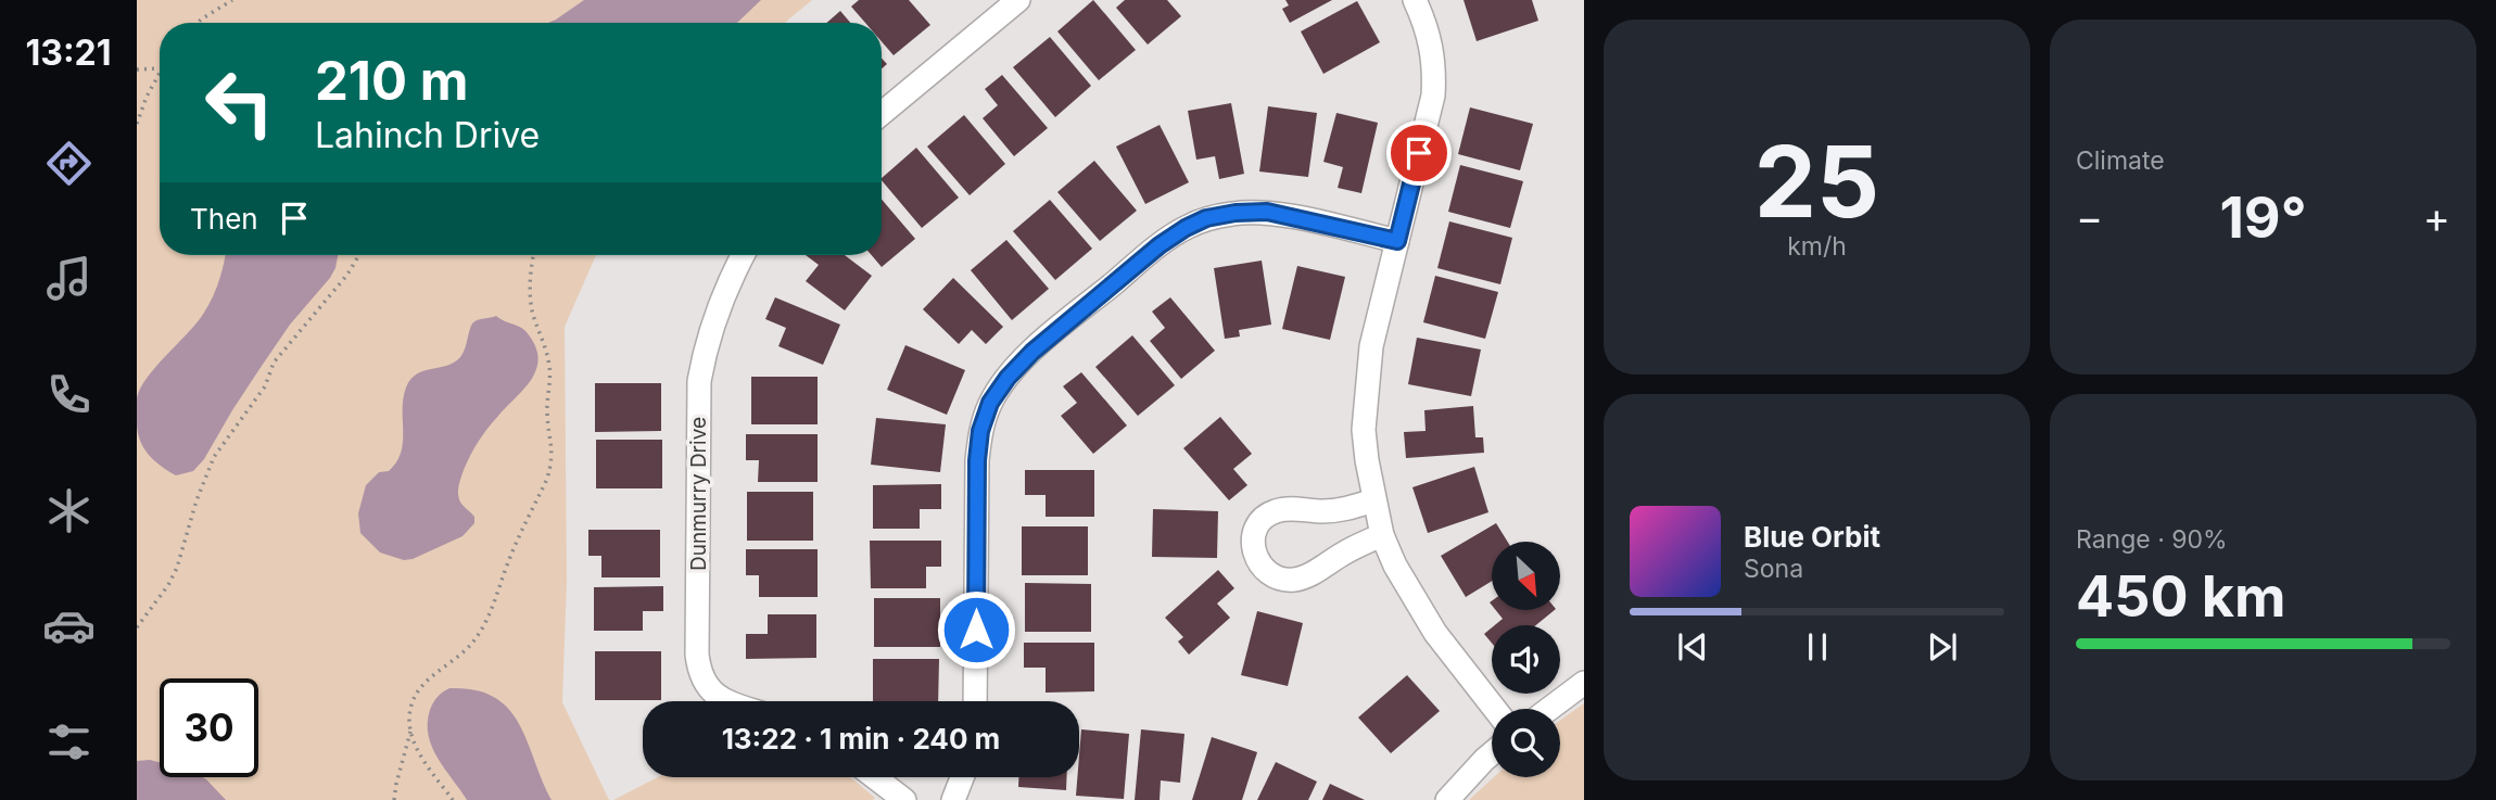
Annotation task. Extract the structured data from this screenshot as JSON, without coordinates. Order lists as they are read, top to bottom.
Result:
{
  "streets": {
    "street": ["Dunmurry Drive"]
  },
  "north": "bottom right",
  "page": {
    "tabs": "13:21",
    "tile": [
      ["25", "km/h"],
      "Climate",
      ["Range · 90%", "450 km"]
    ],
    "turn": ["210 m", "Lahinch Drive"],
    "then": "Then",
    "heat": ["−", "19°", "+"],
    "song": ["Blue Orbit", "Sona"],
    "limit": "30",
    "trip": "13:22 · 1 min · 240 m"
  }
}
